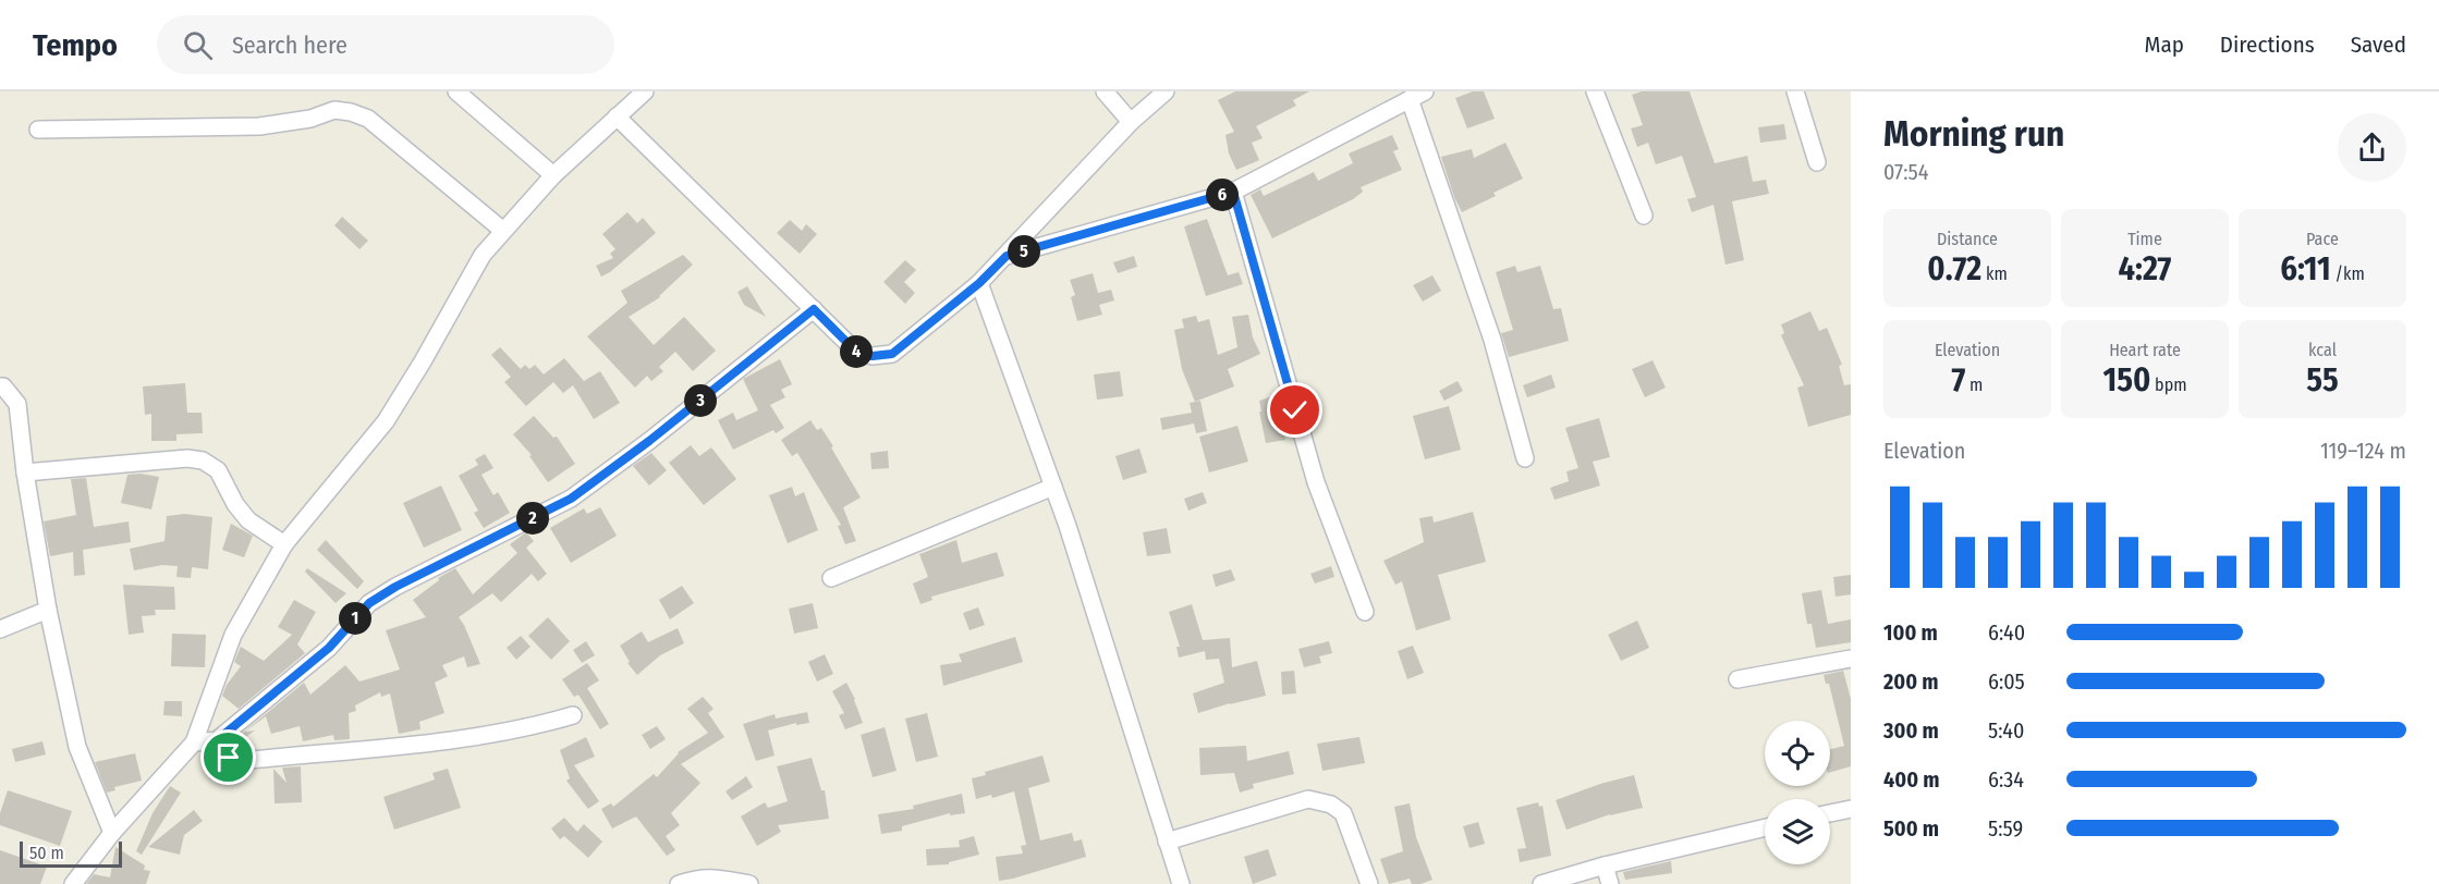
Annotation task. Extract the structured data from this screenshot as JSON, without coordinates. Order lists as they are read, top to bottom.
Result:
{
  "scale_bar": "50 m",
  "page": {
    "header": "Tempo",
    "search": "Search here",
    "nav": ["Map", "Directions", "Saved"],
    "heading": ["Morning run", "07:54"],
    "pins": [
      "6",
      "5",
      "4",
      "3",
      "2",
      "1"
    ],
    "stats": [
      ["Distance", "0.72 km"],
      ["Time", "4:27"],
      ["Pace", "6:11 /km"],
      ["Elevation", "7 m"],
      ["Heart rate", "150 bpm"],
      ["kcal", "55"]
    ],
    "chart": ["Elevation", "119–124 m"],
    "list": [
      {
        "name": "100 m",
        "note": "6:40"
      },
      {
        "name": "200 m",
        "note": "6:05"
      },
      {
        "name": "300 m",
        "note": "5:40"
      },
      {
        "name": "400 m",
        "note": "6:34"
      },
      {
        "name": "500 m",
        "note": "5:59"
      }
    ],
    "scale": "50 m"
  }
}
